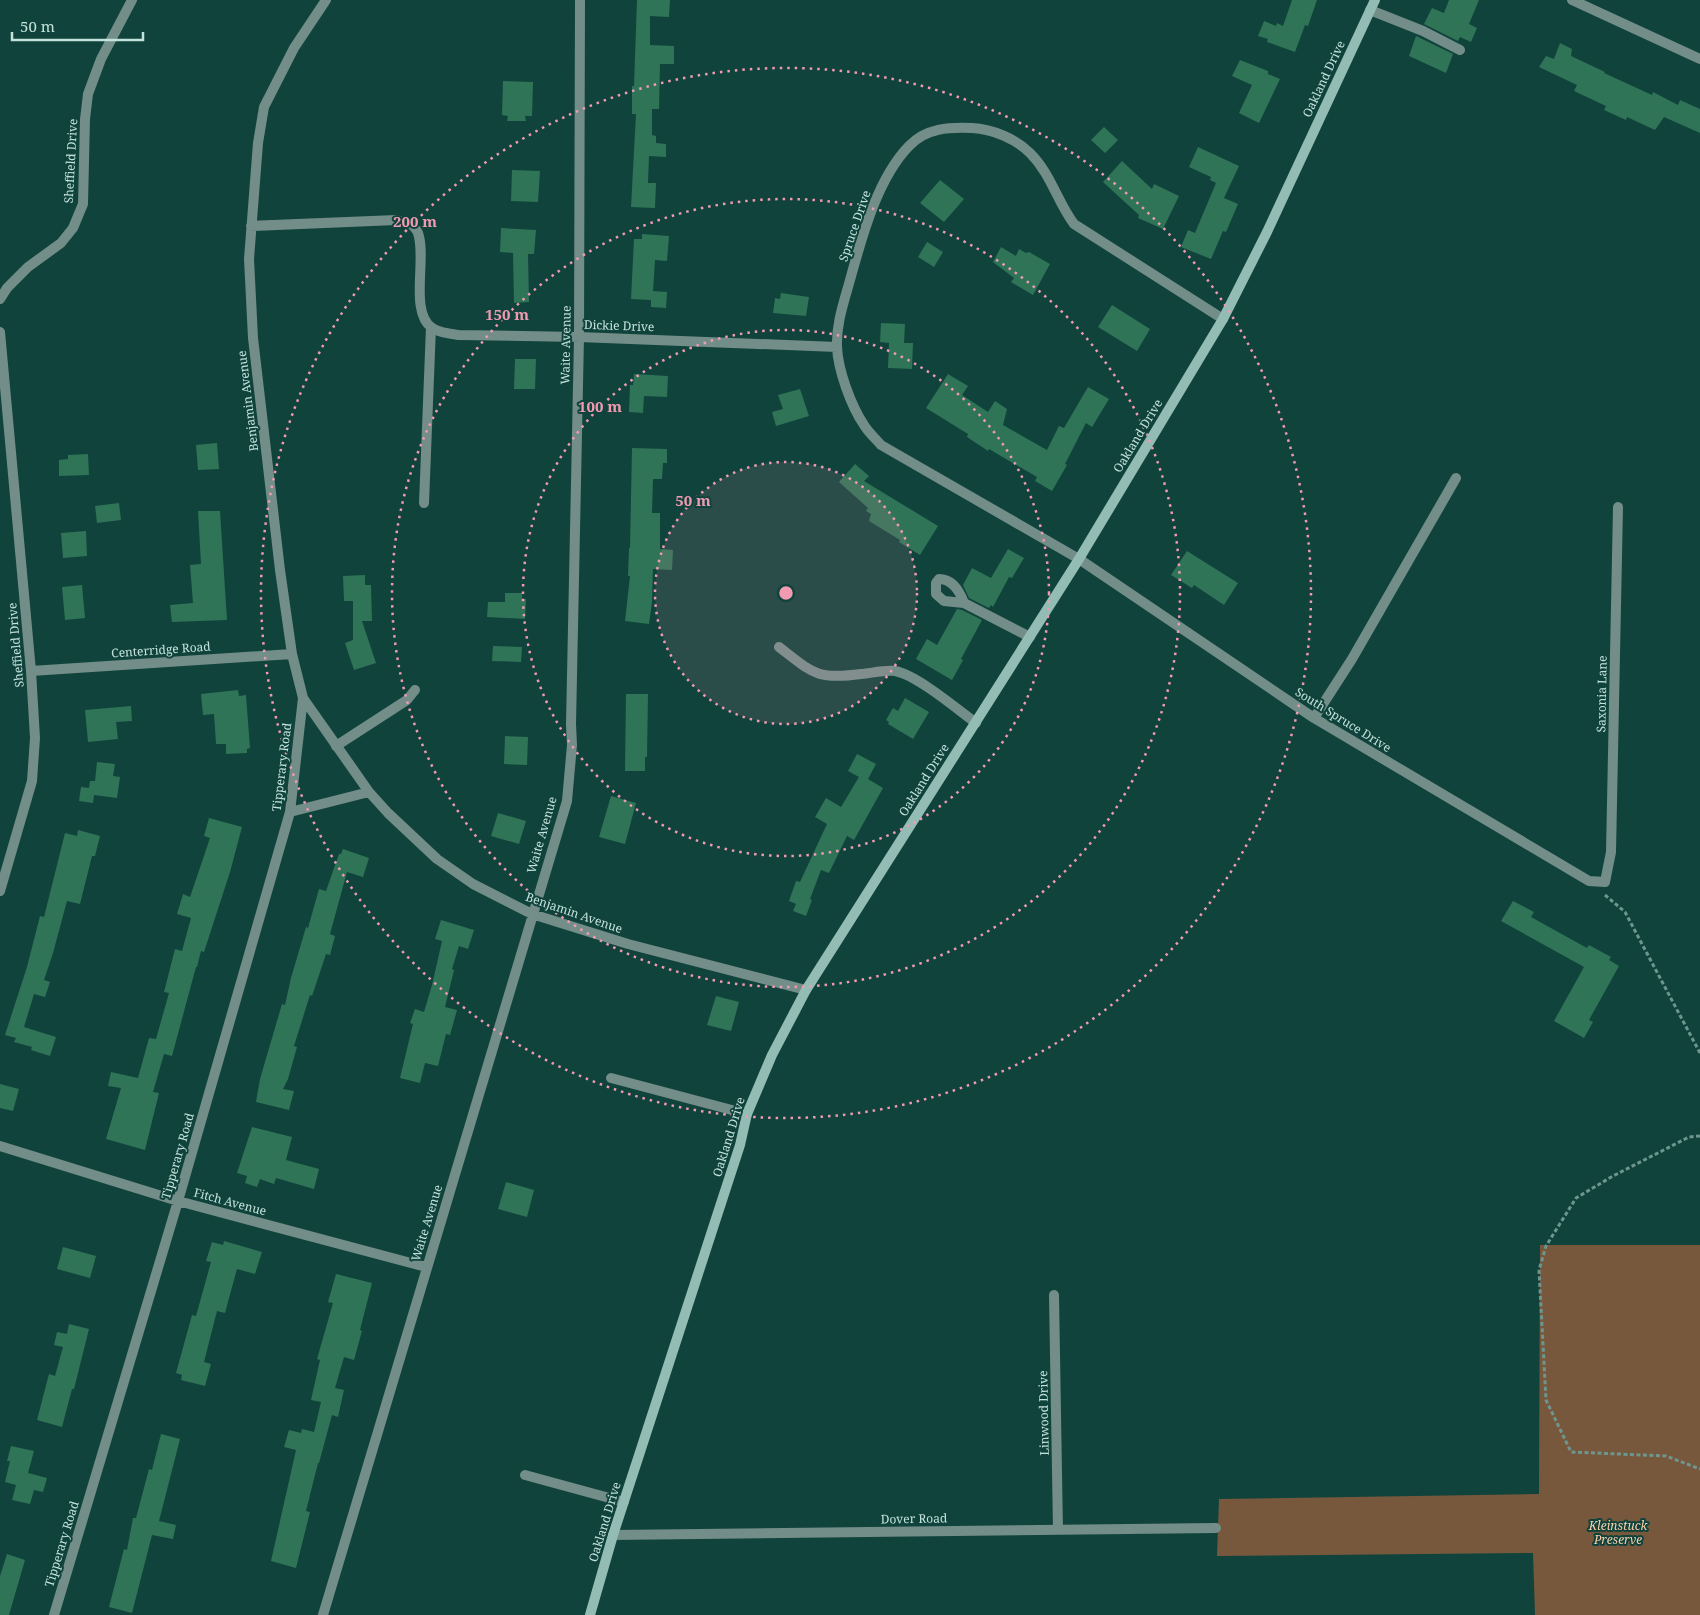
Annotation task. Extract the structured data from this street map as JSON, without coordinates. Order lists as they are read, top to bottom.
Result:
{
  "streets": {
    "main road": ["Oakland Drive"],
    "street": [
      "Sheffield Drive",
      "Spruce Drive",
      "Dickie Drive",
      "Waite Avenue",
      "Benjamin Avenue",
      "Centerridge Road",
      "Saxonia Lane",
      "South Spruce Drive",
      "Tipperary Road",
      "Fitch Avenue",
      "Linwood Drive",
      "Dover Road"
    ]
  },
  "crossings": [
    ["Oakland Drive", "Spruce Drive"],
    ["Oakland Drive", "Benjamin Avenue"],
    ["Oakland Drive", "South Spruce Drive"],
    ["Oakland Drive", "Dover Road"],
    ["Sheffield Drive", "Centerridge Road"],
    ["Spruce Drive", "Dickie Drive"],
    ["Spruce Drive", "South Spruce Drive"],
    ["Dickie Drive", "Waite Avenue"],
    ["Waite Avenue", "Benjamin Avenue"],
    ["Waite Avenue", "Fitch Avenue"],
    ["Benjamin Avenue", "Centerridge Road"],
    ["Benjamin Avenue", "Tipperary Road"],
    ["Saxonia Lane", "South Spruce Drive"],
    ["Tipperary Road", "Fitch Avenue"],
    ["Linwood Drive", "Dover Road"]
  ],
  "parks": ["Kleinstuck Preserve"],
  "scale_bar": "50 m",
  "rings": [
    "200 m",
    "150 m",
    "100 m",
    "50 m"
  ]
}
